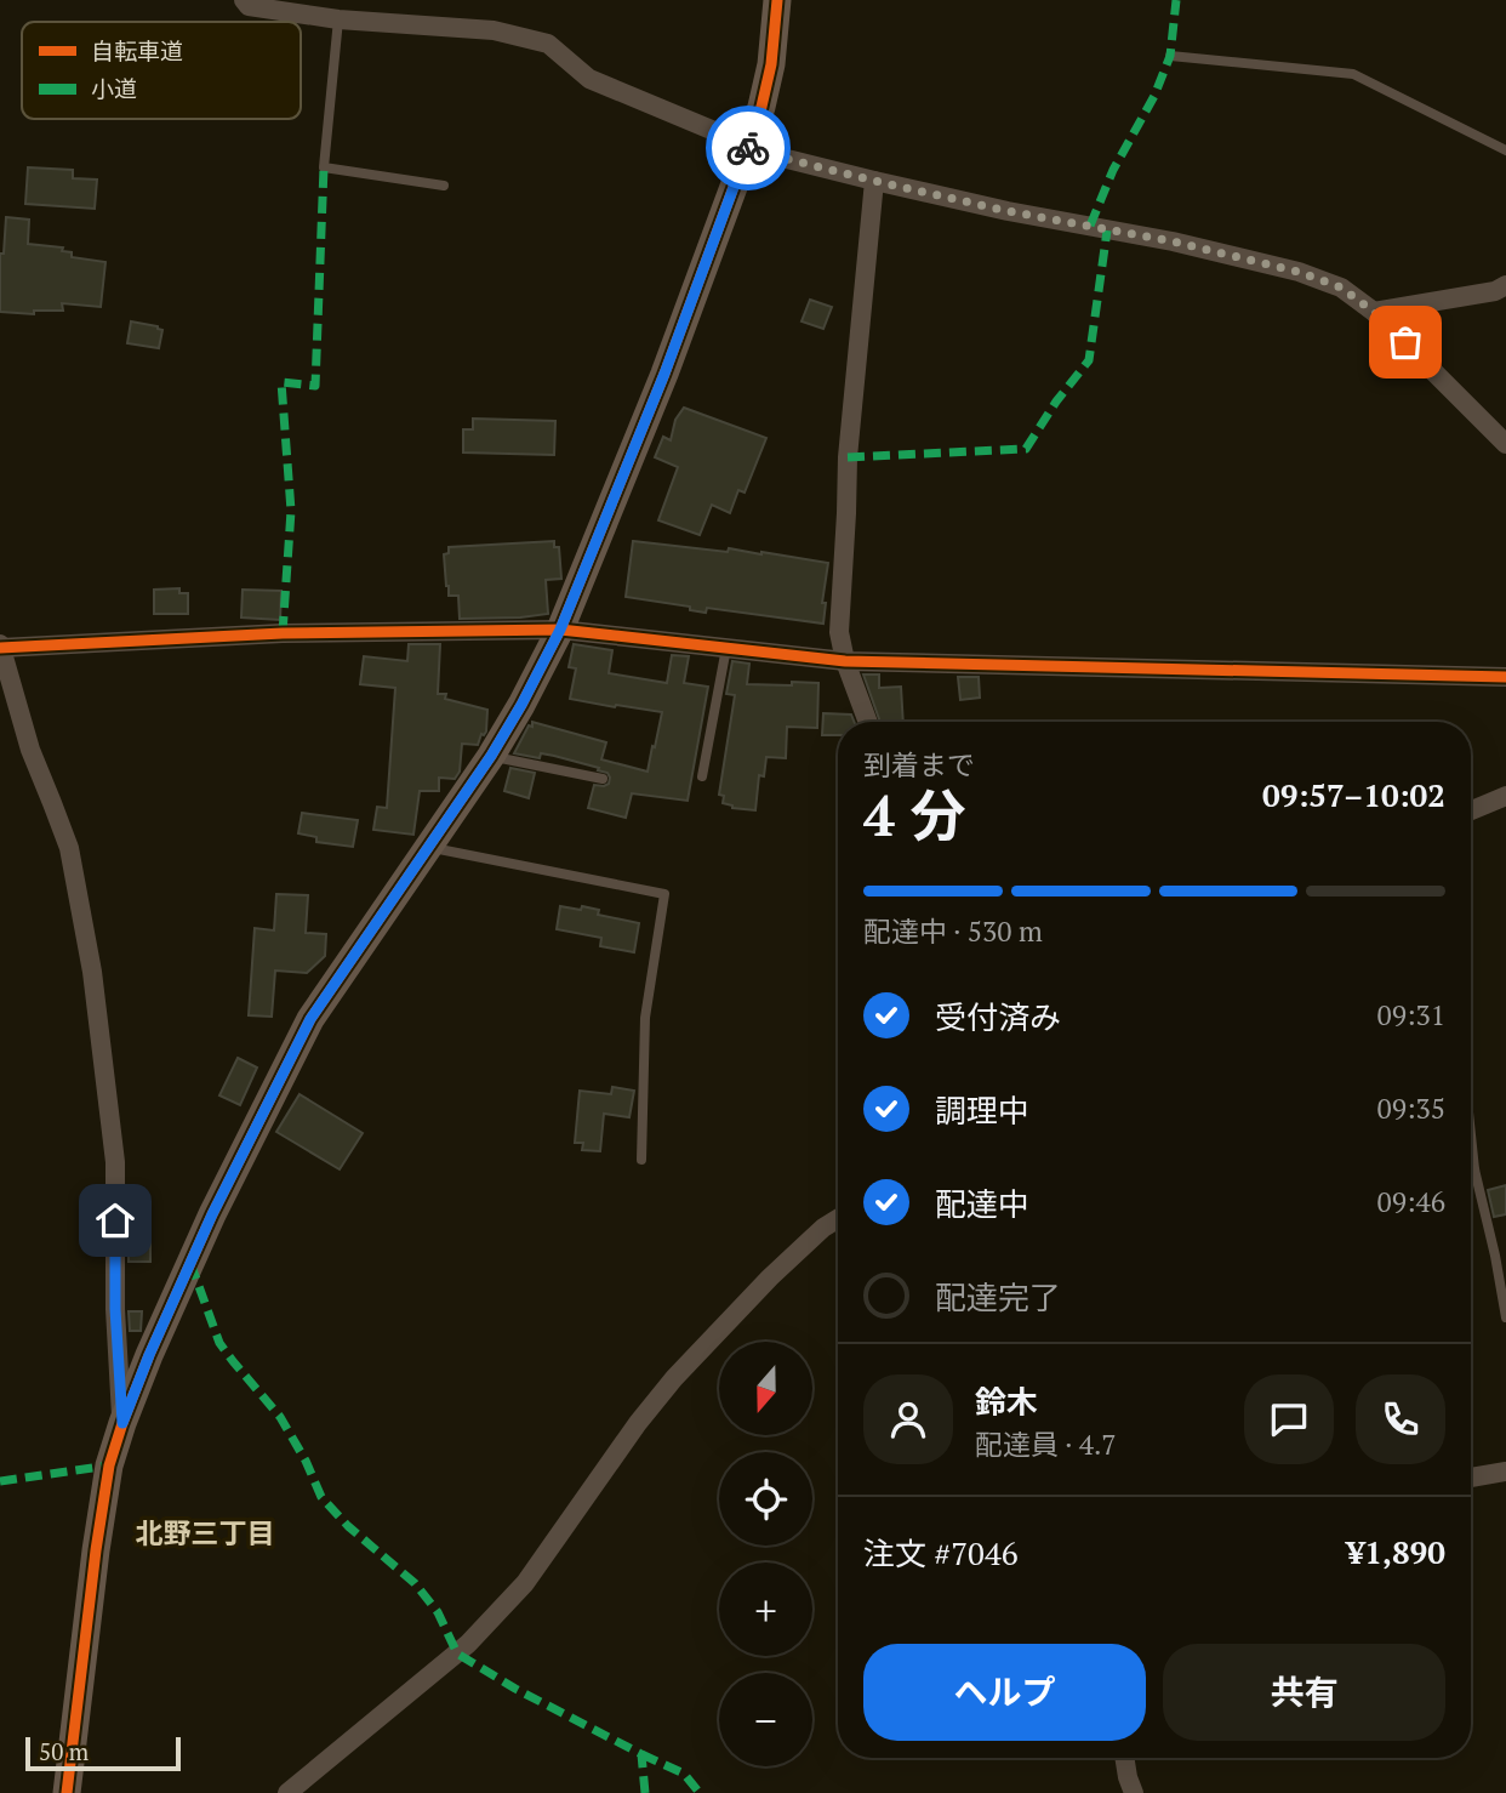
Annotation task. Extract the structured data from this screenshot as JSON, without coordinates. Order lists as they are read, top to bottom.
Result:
{
  "districts": ["北野三丁目"],
  "legend": ["自転車道", "小道"],
  "scale_bar": "50 m",
  "north": "bottom",
  "page": {
    "heading": ["4 分", "到着まで", "09:57–10:02"],
    "panel": [
      "鈴木",
      "配達員 · 4.7",
      "注文 #7046",
      "¥1,890"
    ],
    "bar": "配達中 · 530 m",
    "list": [
      ["受付済み", "09:31"],
      ["調理中", "09:35"],
      ["配達中", "09:46"],
      "配達完了"
    ],
    "map_buttons": ["+", "−"],
    "buttons": ["ヘルプ", "共有"],
    "scale": "50 m"
  }
}
